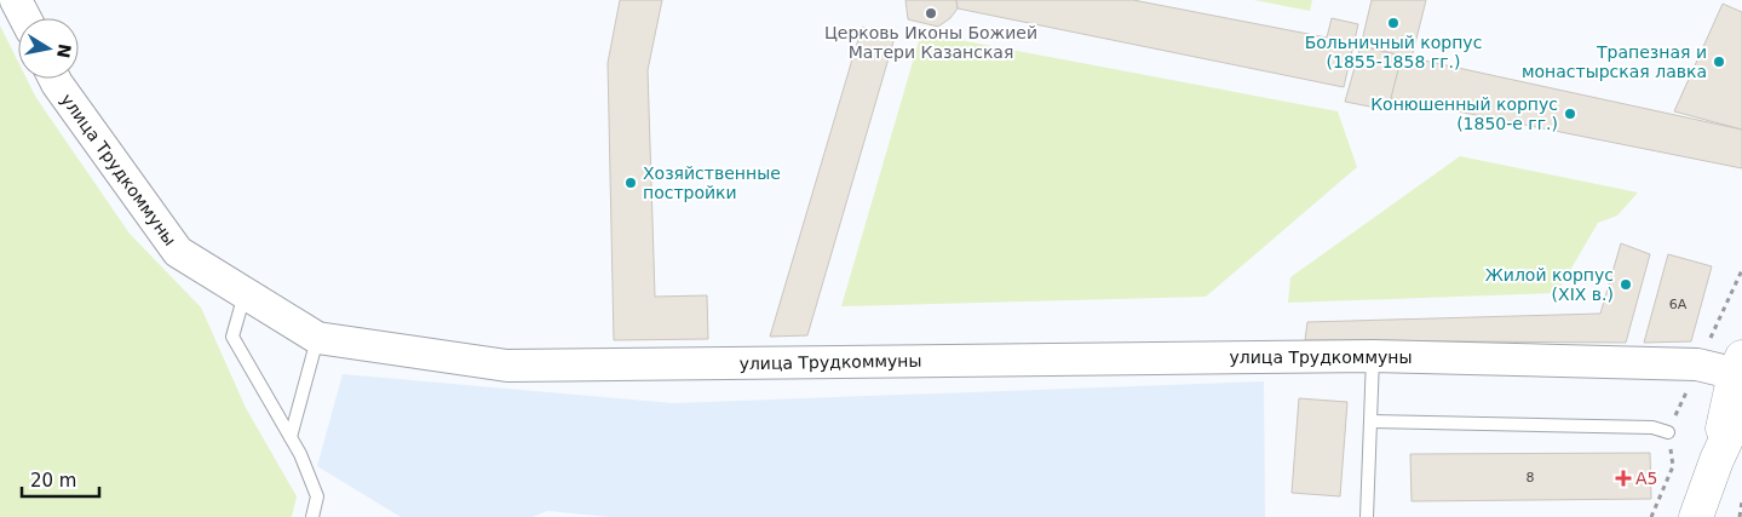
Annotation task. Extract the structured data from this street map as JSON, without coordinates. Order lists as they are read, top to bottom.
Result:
{
  "streets": {
    "street": ["улица Трудкоммуны"]
  },
  "places": {
    "other": [
      "Церковь Иконы Божией Матери Казанская",
      "Больничный корпус (1855-1858 гг.)",
      "Трапезная и монастырская лавка",
      "Конюшенный корпус (1850-е гг.)",
      "Хозяйственные постройки",
      "Жилой корпус (XIX в.)"
    ],
    "health": ["А5"]
  },
  "house_numbers": ["6А", "8"],
  "scale_bar": "20 m",
  "north": "right"
}
